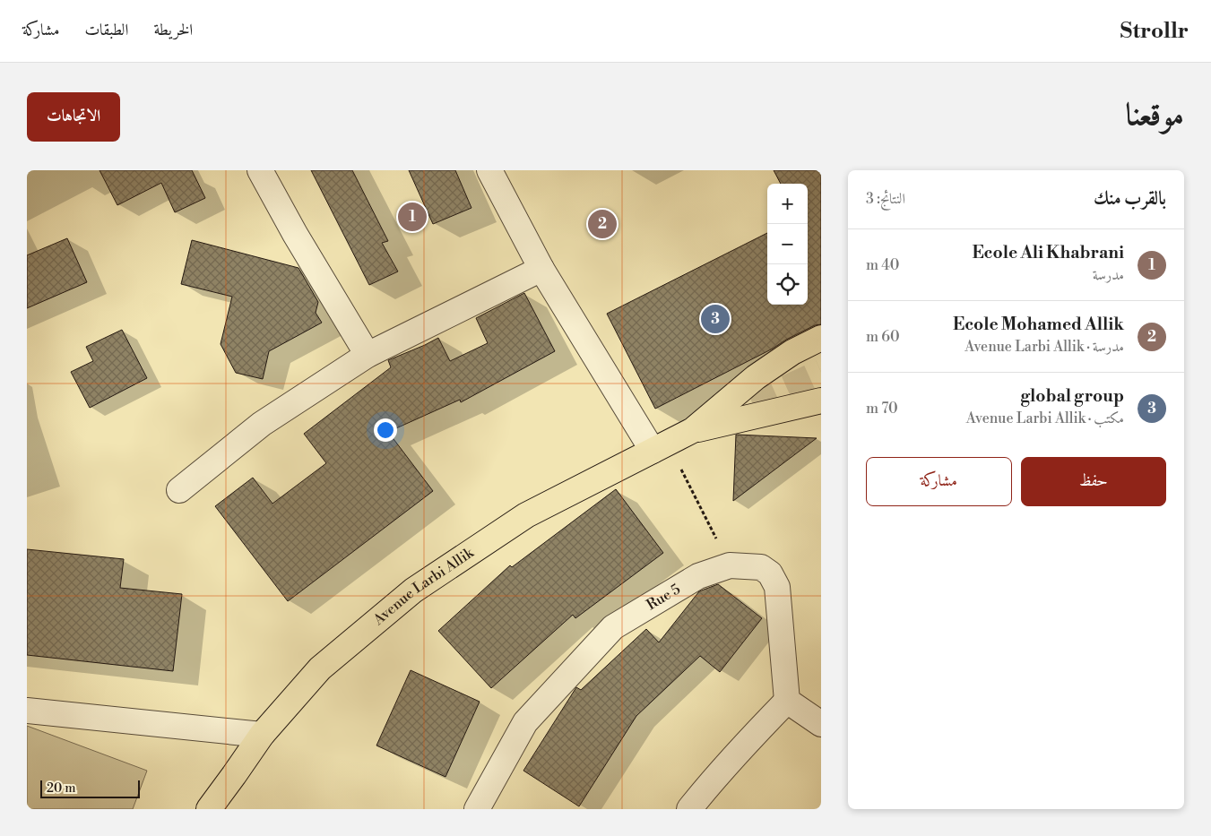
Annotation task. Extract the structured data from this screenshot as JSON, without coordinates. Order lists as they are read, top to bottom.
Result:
{
  "streets": {
    "main road": ["Avenue Larbi Allik"],
    "street": ["Rue 5"]
  },
  "scale_bar": "20 m",
  "page": {
    "header": "Strollr",
    "nav": ["الخريطة", "الطبقات", "مشاركة"],
    "title": "موقعنا",
    "buttons": [
      "الاتجاهات",
      ["حفظ", "مشاركة"]
    ],
    "heading": ["بالقرب منك", "النتائج: 3"],
    "map_buttons": ["+", "−"],
    "pins": ["1", "2", "3"],
    "list": [
      {
        "mark": "1",
        "name": "Ecole Ali Khabrani",
        "note": "مدرسة",
        "value": "40 m"
      },
      {
        "mark": "2",
        "name": "Ecole Mohamed Allik",
        "note": "مدرسة · Avenue Larbi Allik",
        "value": "60 m"
      },
      {
        "mark": "3",
        "name": "global group",
        "note": "مكتب · Avenue Larbi Allik",
        "value": "70 m"
      }
    ],
    "scale": "20 m"
  }
}
